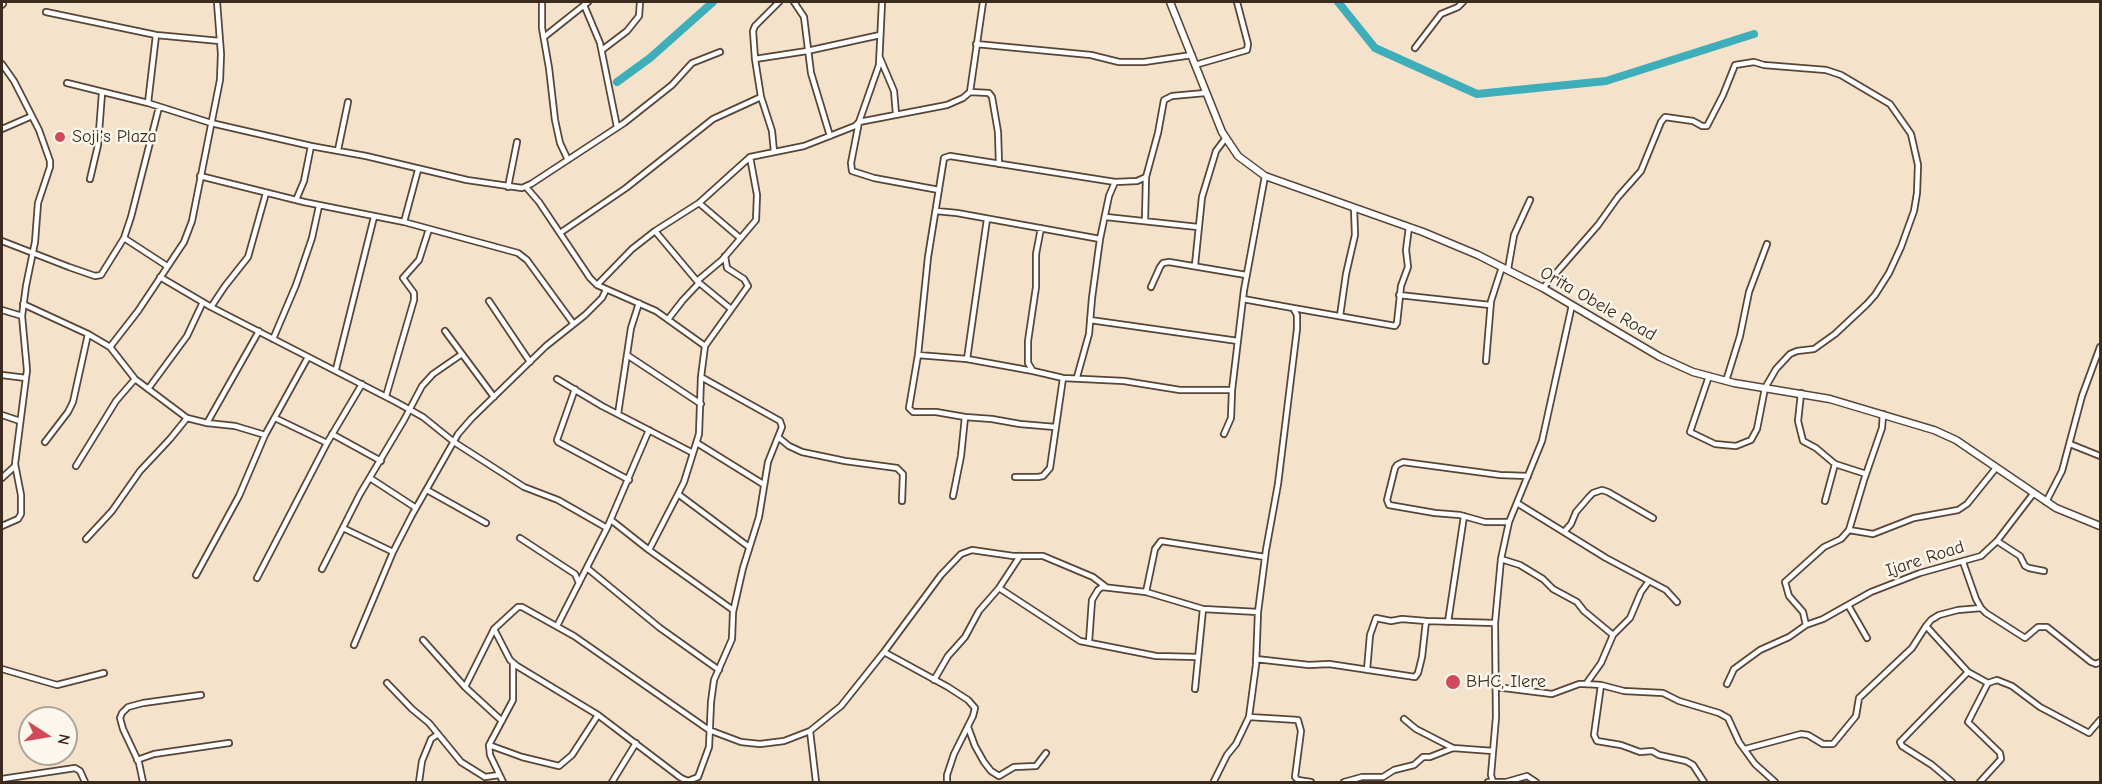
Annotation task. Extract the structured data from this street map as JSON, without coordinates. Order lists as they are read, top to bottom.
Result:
{
  "streets": {
    "main road": ["Orita Obele Road"],
    "street": ["Ijare Road"]
  },
  "crossings": [
    ["Orita Obele Road", "Ijare Road"]
  ],
  "places": ["Soji's Plaza", "BHC, Ilere"],
  "north": "right"
}
